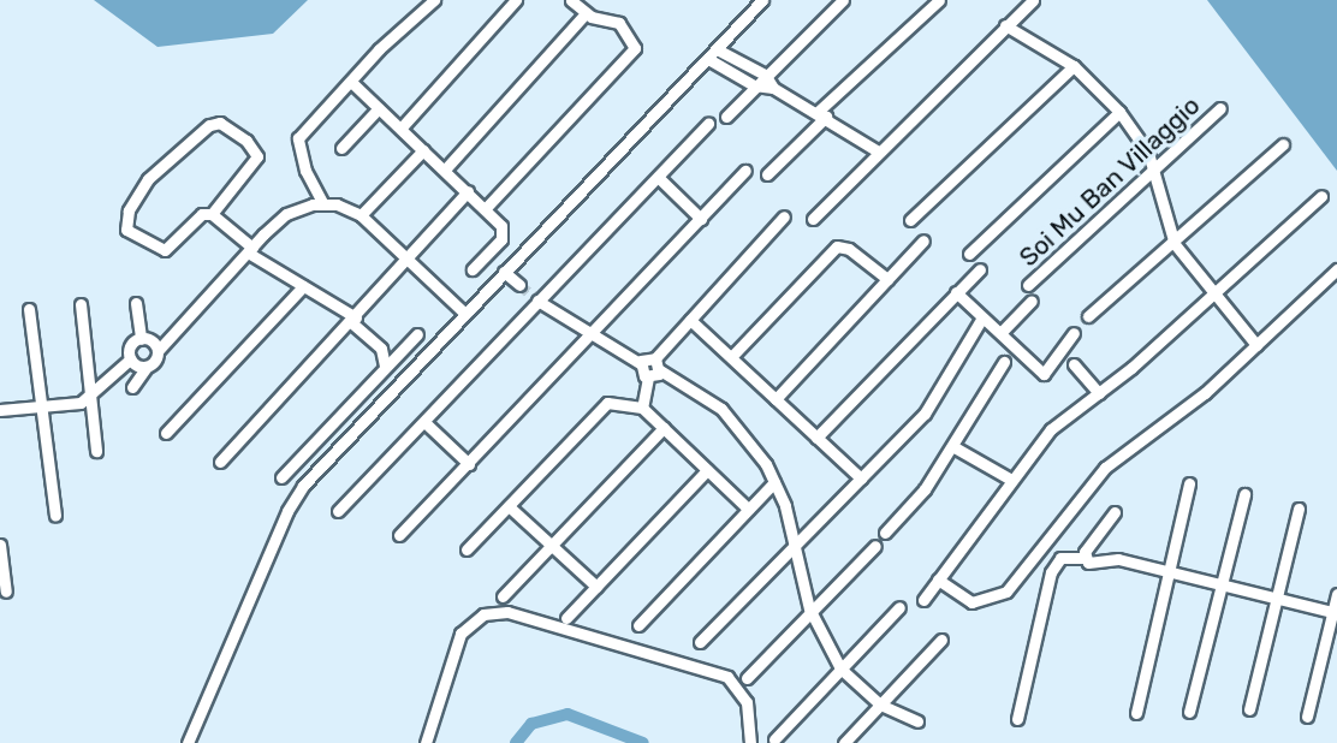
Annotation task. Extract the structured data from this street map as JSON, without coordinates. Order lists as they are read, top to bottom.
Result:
{
  "streets": {
    "street": ["Soi Mu Ban Villaggio"]
  }
}
